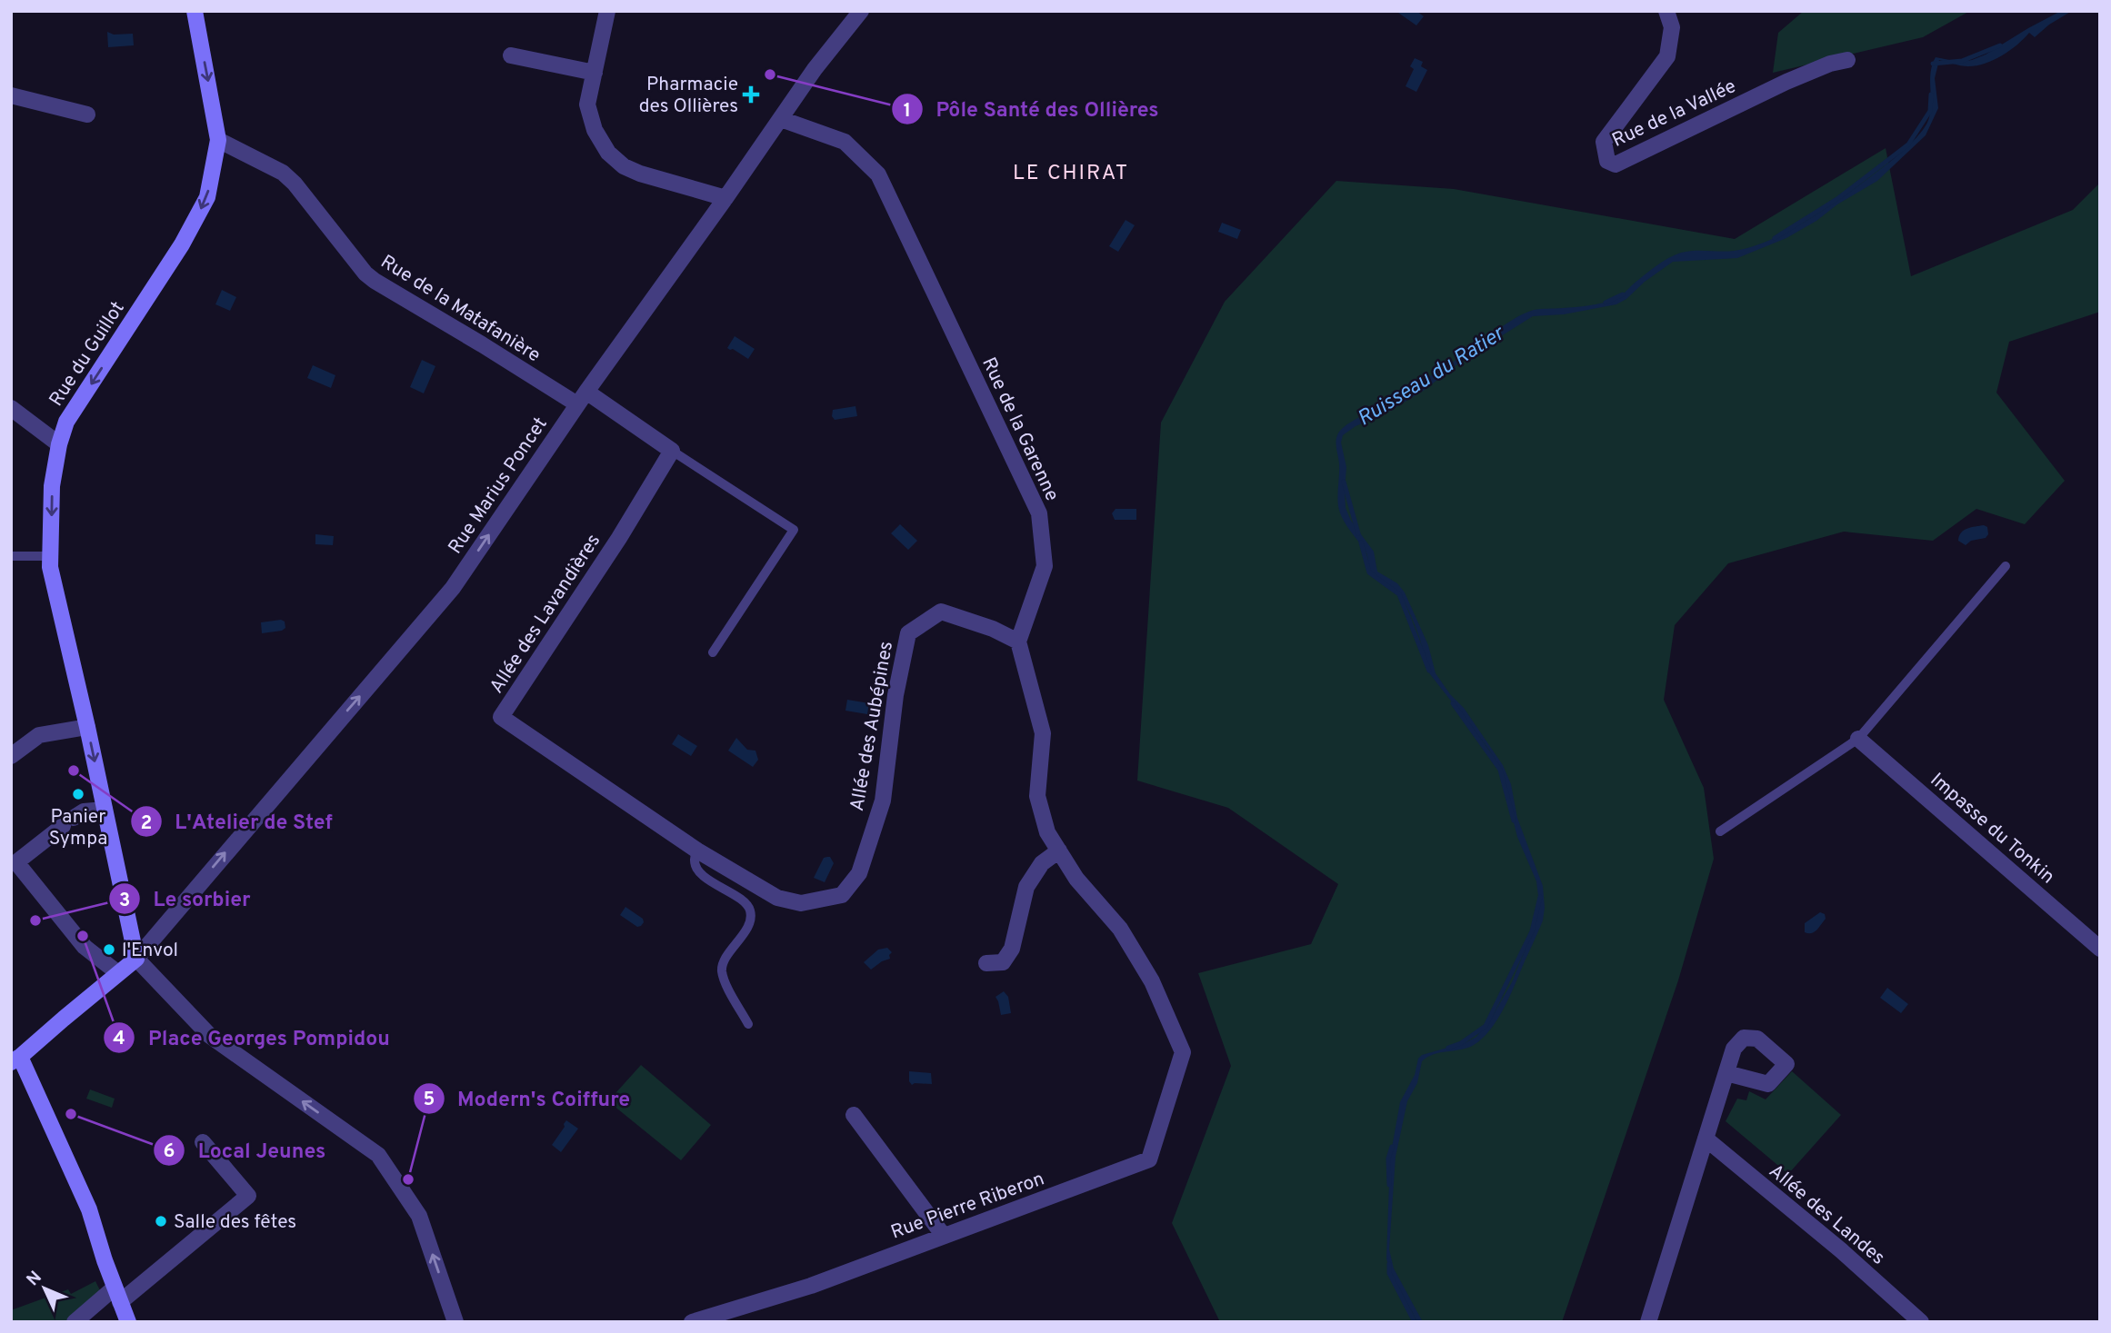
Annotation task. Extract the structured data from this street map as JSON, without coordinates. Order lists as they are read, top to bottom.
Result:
{
  "streets": {
    "street": [
      "Rue de la Vallée",
      "Rue de la Matafanière",
      "Rue du Guillot",
      "Rue de la Garenne",
      "Rue Marius Poncet",
      "Allée des Lavandières",
      "Allée des Aubépines",
      "Impasse du Tonkin",
      "Rue Pierre Riberon",
      "Allée des Landes"
    ]
  },
  "crossings": [
    ["Rue de la Matafanière", "Rue du Guillot"],
    ["Rue de la Matafanière", "Rue Marius Poncet"],
    ["Rue du Guillot", "Rue Marius Poncet"],
    ["Rue de la Garenne", "Rue Marius Poncet"],
    ["Rue de la Garenne", "Allée des Aubépines"],
    ["Allée des Lavandières", "Allée des Aubépines"]
  ],
  "one_way": ["Rue du Guillot", "Rue Marius Poncet"],
  "districts": ["LE CHIRAT"],
  "water": ["Ruisseau du Ratier"],
  "places": {
    "other": [
      "Pôle Santé des Ollières",
      "L'Atelier de Stef",
      "Panier Sympa",
      "Le sorbier",
      "Place Georges Pompidou",
      "l'Envol",
      "Local Jeunes",
      "Modern's Coiffure",
      "Salle des fêtes"
    ],
    "health": ["Pharmacie des Ollières"]
  },
  "north": "top left"
}
